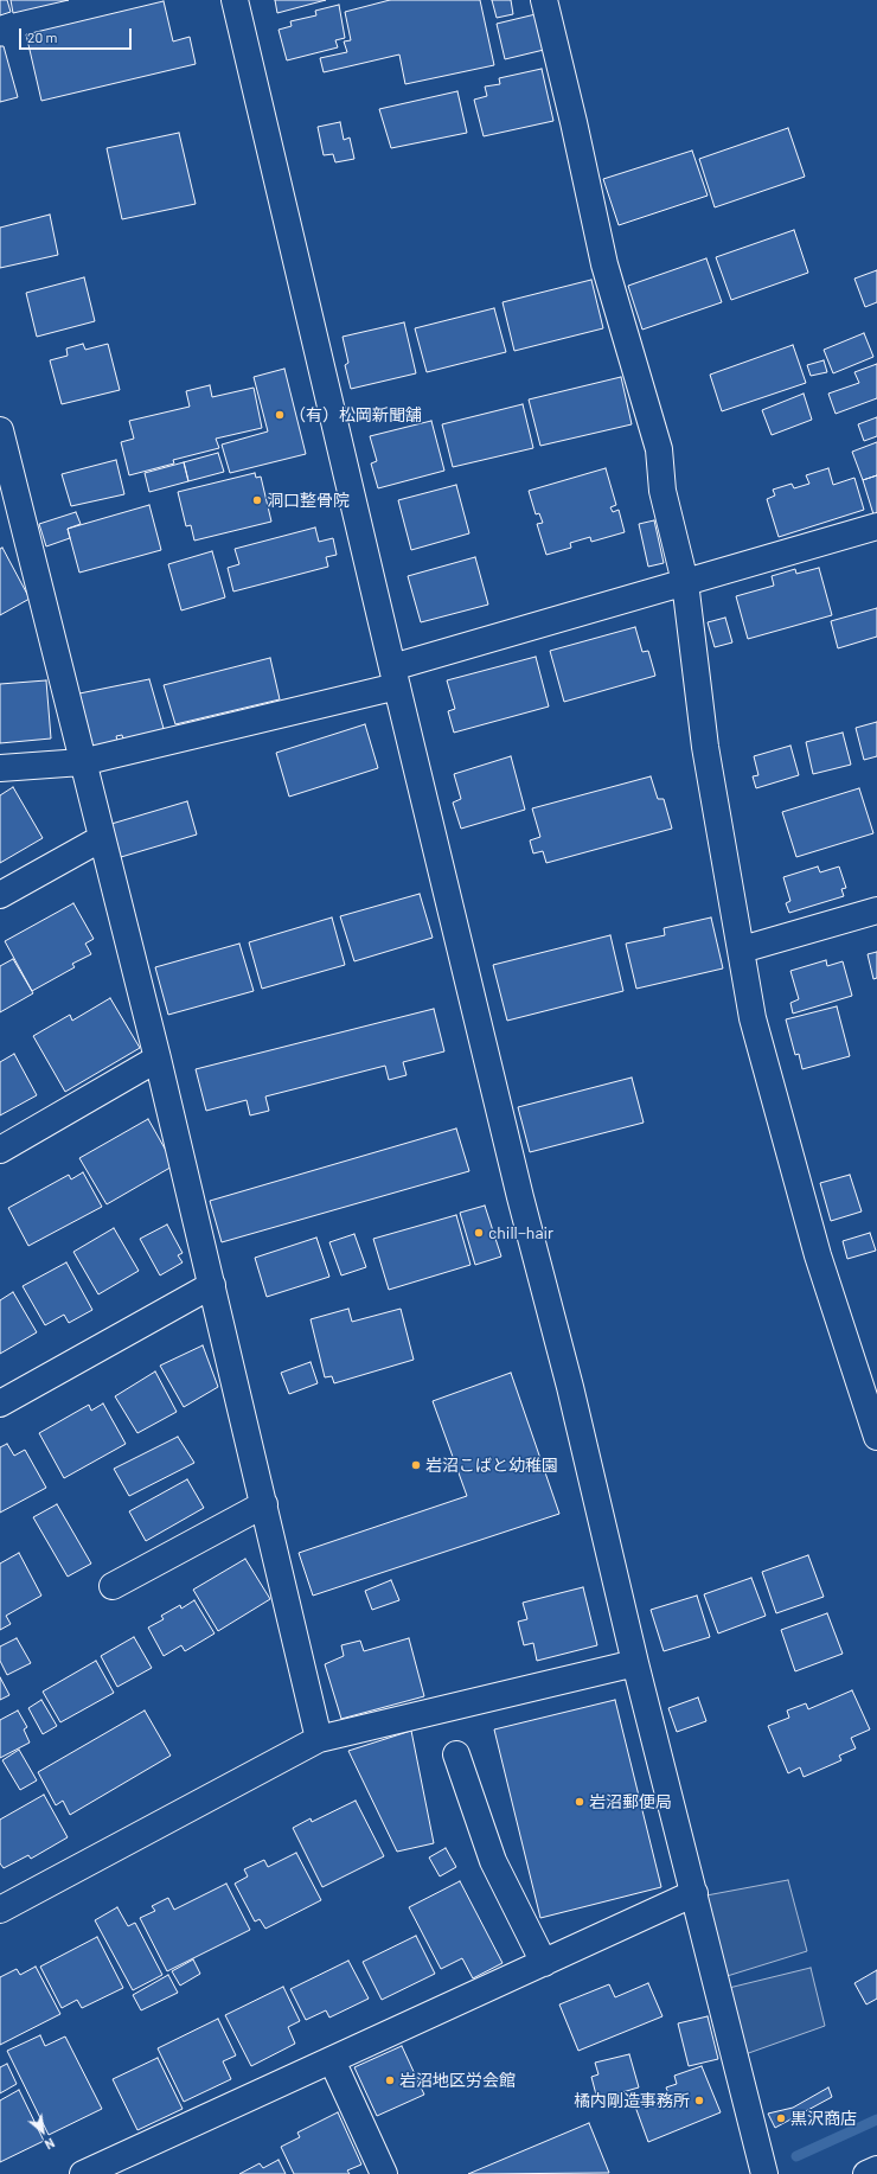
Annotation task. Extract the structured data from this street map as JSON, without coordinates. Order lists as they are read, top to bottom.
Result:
{
  "places": [
    "（有）松岡新聞舗",
    "洞口整骨院",
    "chill−hair",
    "岩沼こばと幼稚園",
    "岩沼郵便局",
    "岩沼地区労会館",
    "橘内剛造事務所",
    "黒沢商店"
  ],
  "scale_bar": "20 m",
  "north": "bottom right"
}
